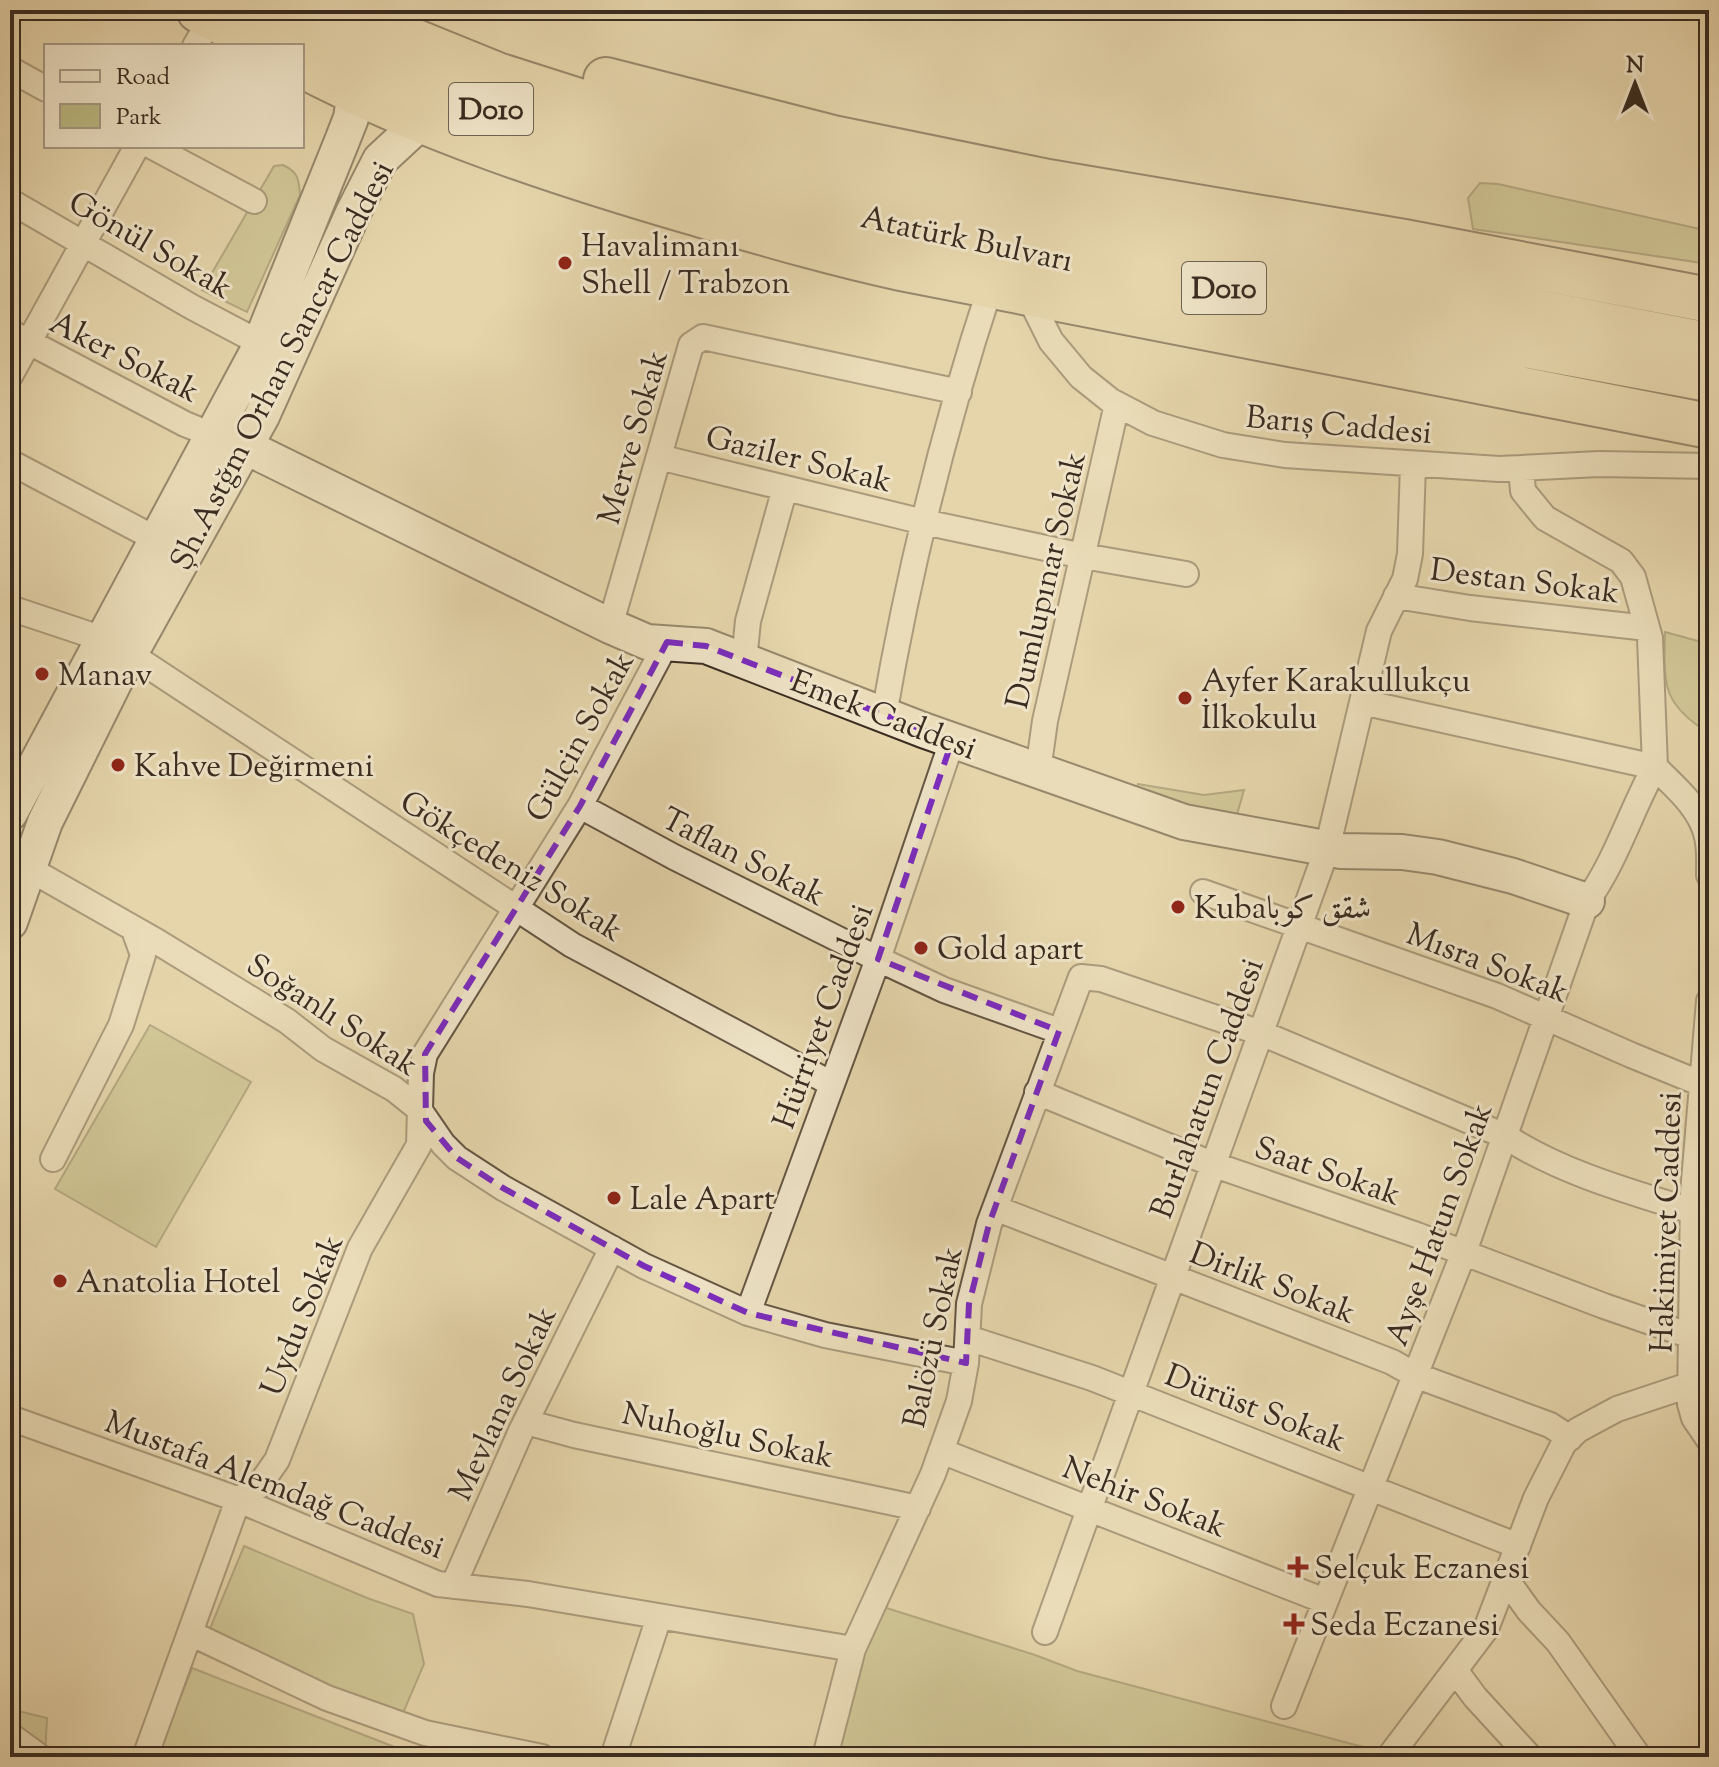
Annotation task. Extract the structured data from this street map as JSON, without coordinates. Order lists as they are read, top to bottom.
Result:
{
  "streets": {
    "highway": ["D010", "Atatürk Bulvarı"],
    "main road": ["Şh.Astğm Orhan Sancar Caddesi", "Emek Caddesi"],
    "street": [
      "Gönül Sokak",
      "Aker Sokak",
      "Barış Caddesi",
      "Merve Sokak",
      "Gaziler Sokak",
      "Dumlupınar Sokak",
      "Destan Sokak",
      "Gülçin Sokak",
      "Taflan Sokak",
      "Gökçedeniz Sokak",
      "Mısra Sokak",
      "Soğanlı Sokak",
      "Hürriyet Caddesi",
      "Burlahatun Caddesi",
      "Saat Sokak",
      "Hakimiyet Caddesi",
      "Ayşe Hatun Sokak",
      "Dirlik Sokak",
      "Uydu Sokak",
      "Balözü Sokak",
      "Mevlana Sokak",
      "Dürüst Sokak",
      "Nuhoğlu Sokak",
      "Mustafa Alemdağ Caddesi",
      "Nehir Sokak"
    ]
  },
  "crossings": [
    ["Gönül Sokak", "Şh.Astğm Orhan Sancar Caddesi"],
    ["Aker Sokak", "Şh.Astğm Orhan Sancar Caddesi"],
    ["Aker Sokak", "Emek Caddesi"],
    ["Şh.Astğm Orhan Sancar Caddesi", "Emek Caddesi"],
    ["Şh.Astğm Orhan Sancar Caddesi", "Gökçedeniz Sokak"],
    ["Şh.Astğm Orhan Sancar Caddesi", "Soğanlı Sokak"],
    ["Barış Caddesi", "Dumlupınar Sokak"],
    ["Barış Caddesi", "Burlahatun Caddesi"],
    ["Merve Sokak", "Gaziler Sokak"],
    ["Merve Sokak", "Emek Caddesi"],
    ["Gaziler Sokak", "Dumlupınar Sokak"],
    ["Dumlupınar Sokak", "Emek Caddesi"],
    ["Destan Sokak", "Burlahatun Caddesi"],
    ["Emek Caddesi", "Gülçin Sokak"],
    ["Emek Caddesi", "Hürriyet Caddesi"],
    ["Emek Caddesi", "Burlahatun Caddesi"],
    ["Emek Caddesi", "Ayşe Hatun Sokak"],
    ["Gülçin Sokak", "Taflan Sokak"],
    ["Gülçin Sokak", "Gökçedeniz Sokak"],
    ["Gülçin Sokak", "Soğanlı Sokak"],
    ["Gülçin Sokak", "Uydu Sokak"],
    ["Taflan Sokak", "Hürriyet Caddesi"],
    ["Taflan Sokak", "Balözü Sokak"],
    ["Gökçedeniz Sokak", "Hürriyet Caddesi"],
    ["Mısra Sokak", "Burlahatun Caddesi"],
    ["Mısra Sokak", "Hakimiyet Caddesi"],
    ["Mısra Sokak", "Ayşe Hatun Sokak"],
    ["Soğanlı Sokak", "Hürriyet Caddesi"],
    ["Soğanlı Sokak", "Uydu Sokak"],
    ["Soğanlı Sokak", "Balözü Sokak"],
    ["Soğanlı Sokak", "Mevlana Sokak"],
    ["Burlahatun Caddesi", "Saat Sokak"],
    ["Burlahatun Caddesi", "Dirlik Sokak"],
    ["Burlahatun Caddesi", "Balözü Sokak"],
    ["Burlahatun Caddesi", "Dürüst Sokak"],
    ["Burlahatun Caddesi", "Nehir Sokak"],
    ["Saat Sokak", "Hakimiyet Caddesi"],
    ["Saat Sokak", "Ayşe Hatun Sokak"],
    ["Saat Sokak", "Balözü Sokak"],
    ["Ayşe Hatun Sokak", "Dirlik Sokak"],
    ["Ayşe Hatun Sokak", "Dürüst Sokak"],
    ["Ayşe Hatun Sokak", "Nehir Sokak"],
    ["Dirlik Sokak", "Balözü Sokak"],
    ["Uydu Sokak", "Mustafa Alemdağ Caddesi"],
    ["Balözü Sokak", "Dürüst Sokak"],
    ["Balözü Sokak", "Nuhoğlu Sokak"],
    ["Balözü Sokak", "Mustafa Alemdağ Caddesi"],
    ["Balözü Sokak", "Nehir Sokak"],
    ["Mevlana Sokak", "Nuhoğlu Sokak"],
    ["Mevlana Sokak", "Mustafa Alemdağ Caddesi"]
  ],
  "places": {
    "other": [
      "Havalimanı Shell / Trabzon",
      "Manav",
      "Ayfer Karakullukçu İlkokulu",
      "Kahve Değirmeni",
      "Kubaشقق كوبا",
      "Gold apart",
      "Lale Apart",
      "Anatolia Hotel"
    ],
    "health": ["Selçuk Eczanesi", "Seda Eczanesi"]
  },
  "legend": ["Road", "Park"],
  "north": "top"
}
